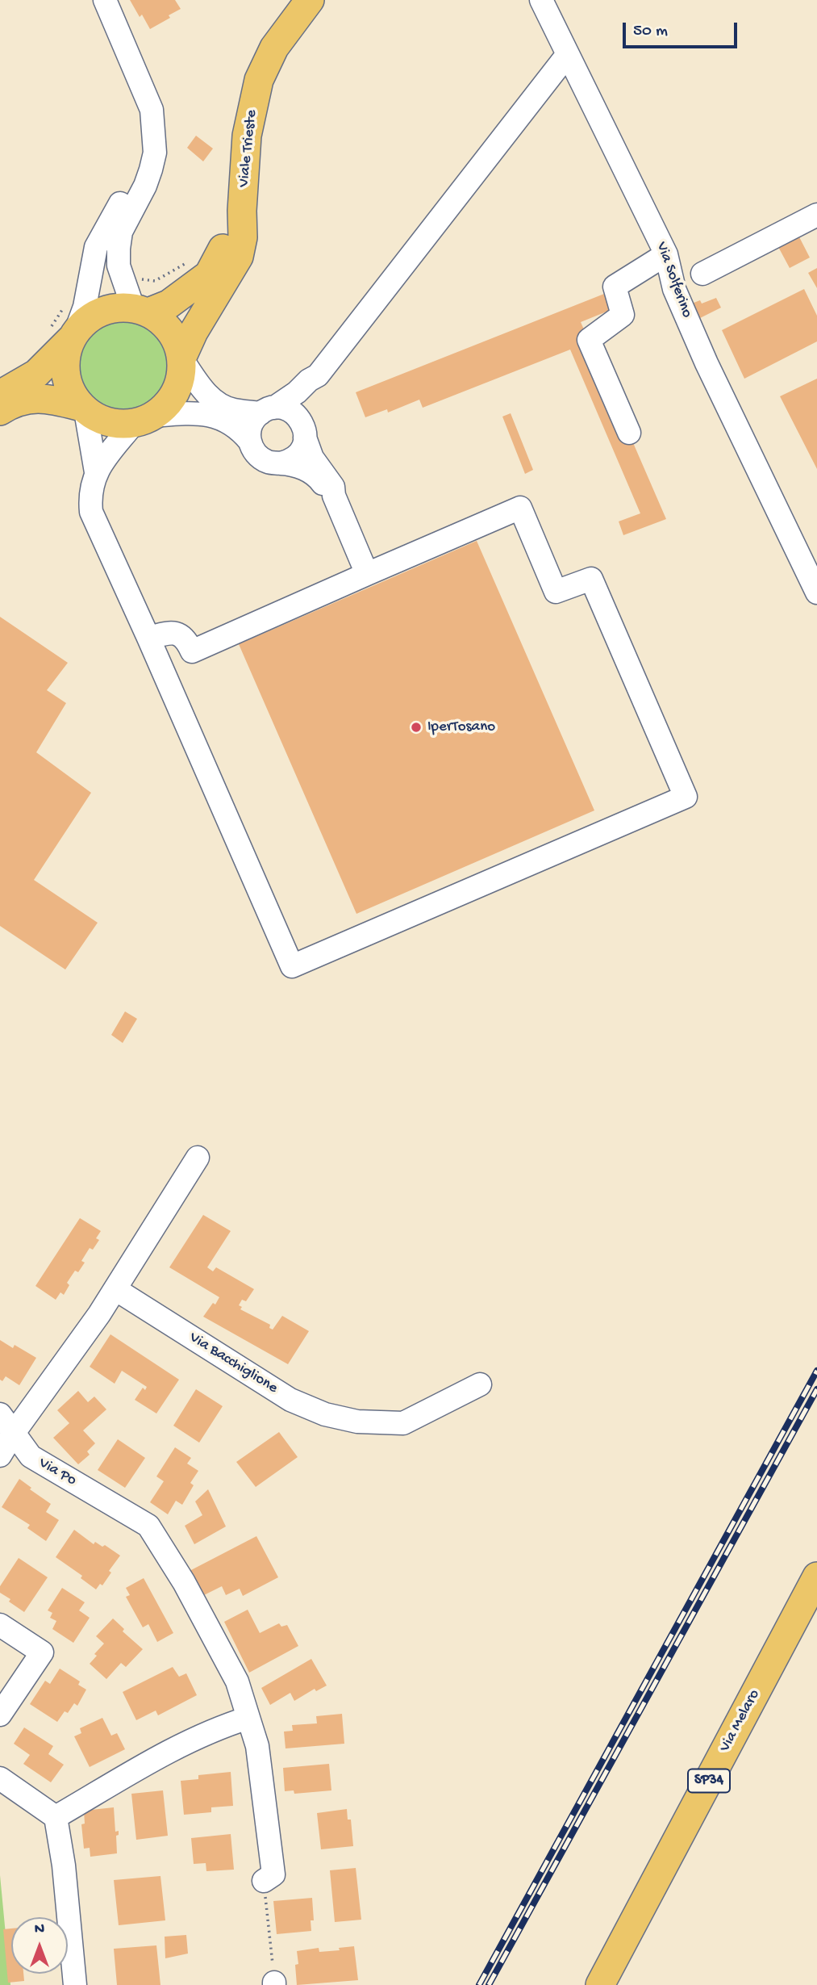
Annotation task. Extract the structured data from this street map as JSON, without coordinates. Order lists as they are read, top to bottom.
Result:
{
  "streets": {
    "main road": ["Viale Trieste", "Via Melaro", "SP34"],
    "street": ["Via Solferino", "Via Bacchiglione", "Via Po"]
  },
  "places": ["IperTosano"],
  "scale_bar": "50 m",
  "north": "top"
}
